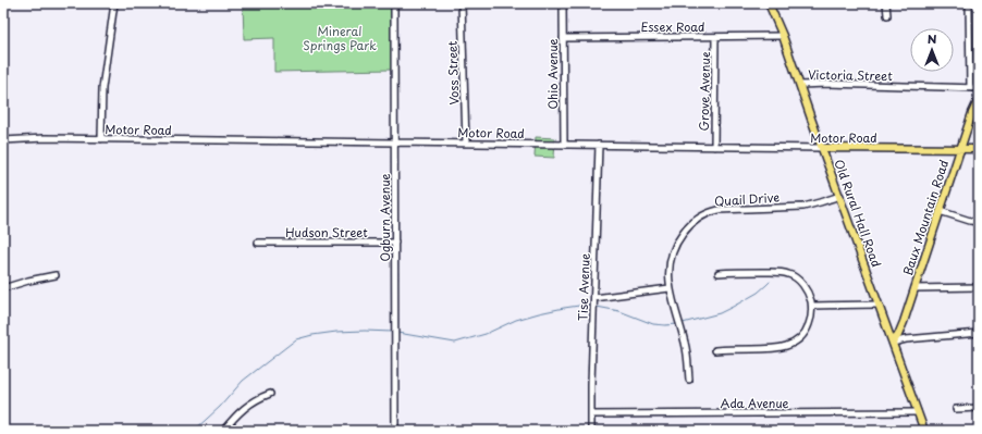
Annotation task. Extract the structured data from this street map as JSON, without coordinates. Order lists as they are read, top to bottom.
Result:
{
  "streets": {
    "main road": ["Motor Road", "Old Rural Hall Road", "Baux Mountain Road"],
    "street": [
      "Essex Road",
      "Voss Street",
      "Ohio Avenue",
      "Victoria Street",
      "Grove Avenue",
      "Quail Drive",
      "Ogburn Avenue",
      "Hudson Street",
      "Tise Avenue",
      "Ada Avenue"
    ]
  },
  "crossings": [
    ["Essex Road", "Ohio Avenue"],
    ["Essex Road", "Grove Avenue"],
    ["Essex Road", "Old Rural Hall Road"],
    ["Voss Street", "Motor Road"],
    ["Ohio Avenue", "Motor Road"],
    ["Victoria Street", "Old Rural Hall Road"],
    ["Grove Avenue", "Motor Road"],
    ["Motor Road", "Old Rural Hall Road"],
    ["Motor Road", "Ogburn Avenue"],
    ["Motor Road", "Baux Mountain Road"],
    ["Motor Road", "Tise Avenue"],
    ["Quail Drive", "Old Rural Hall Road"],
    ["Old Rural Hall Road", "Baux Mountain Road"],
    ["Old Rural Hall Road", "Ada Avenue"],
    ["Ogburn Avenue", "Hudson Street"],
    ["Tise Avenue", "Ada Avenue"]
  ],
  "parks": ["Mineral Springs Park"],
  "north": "top"
}
